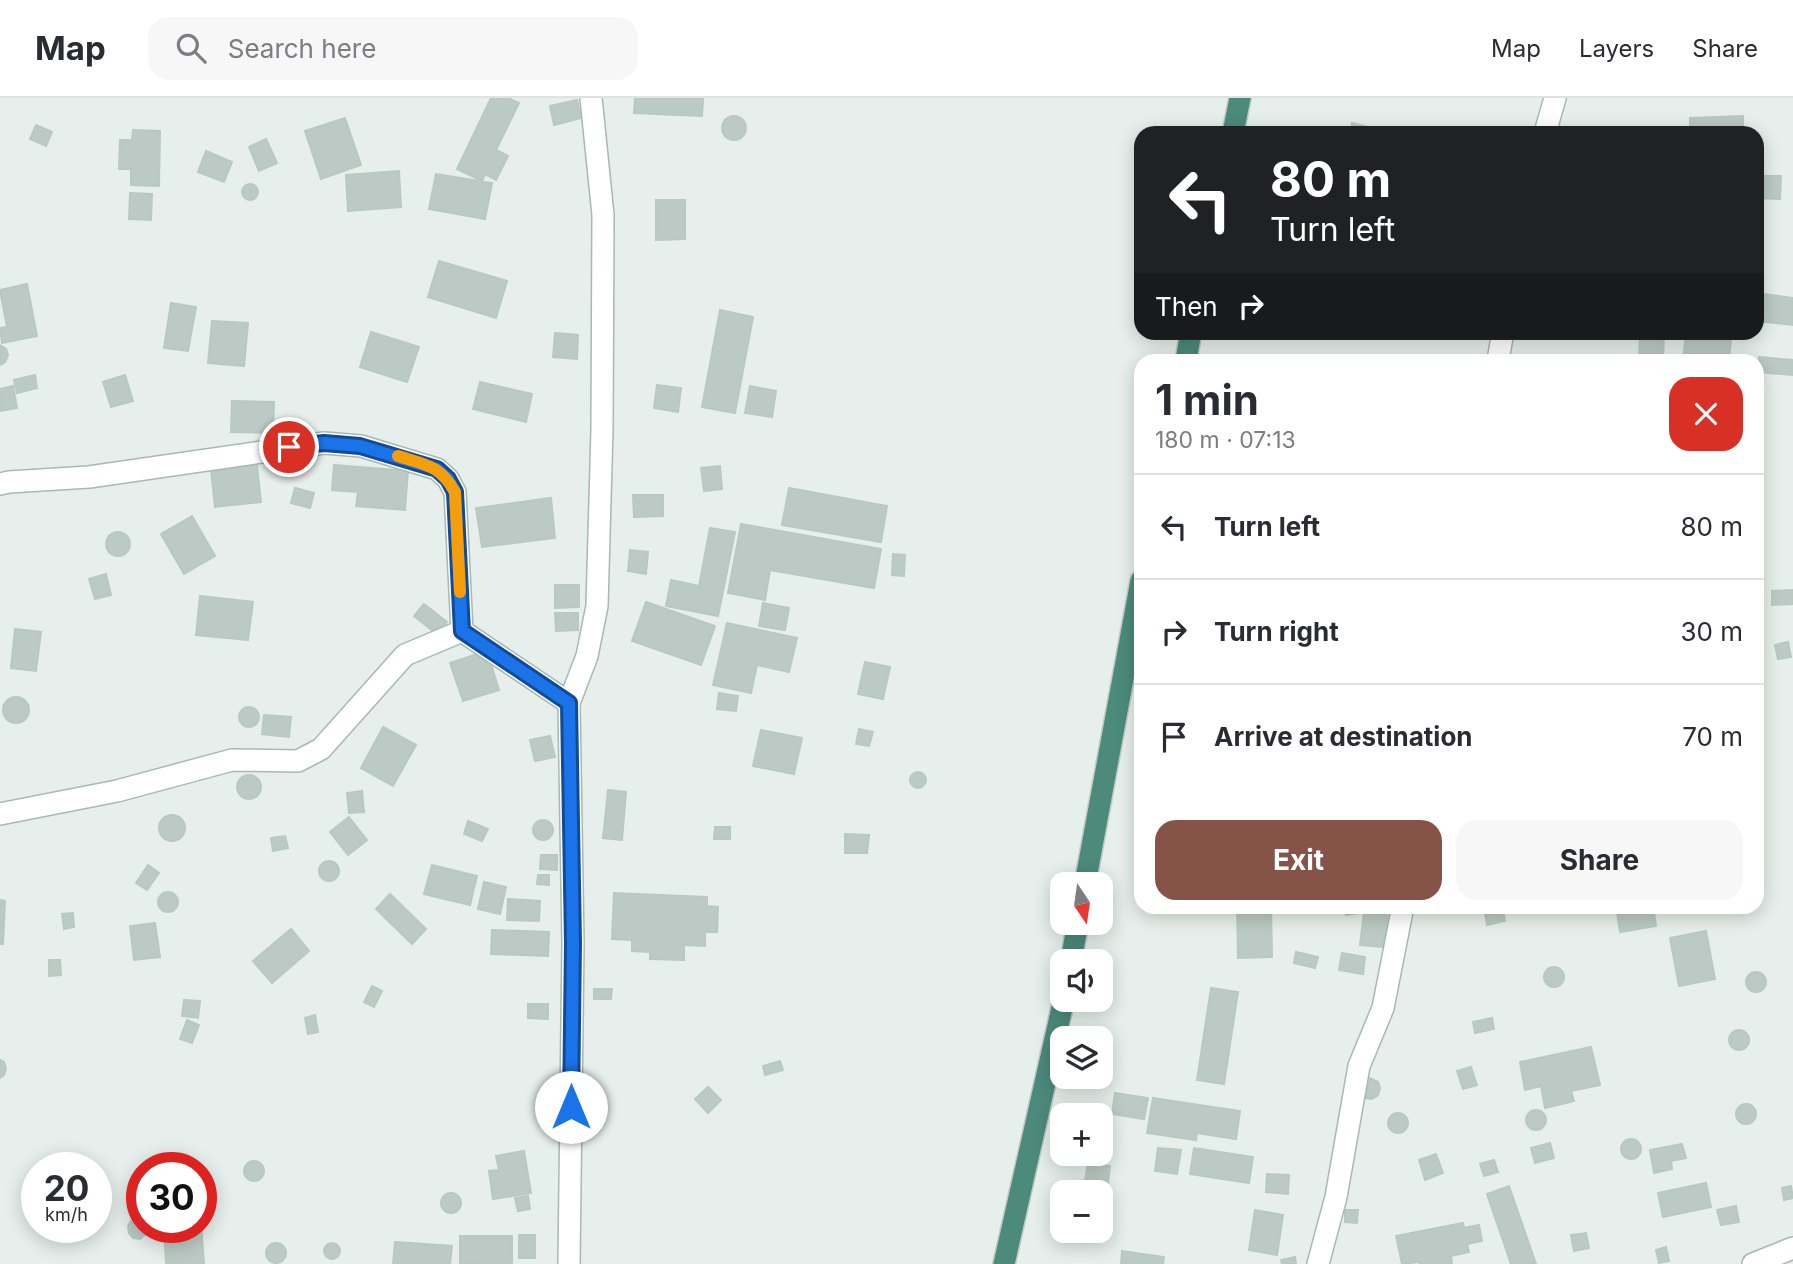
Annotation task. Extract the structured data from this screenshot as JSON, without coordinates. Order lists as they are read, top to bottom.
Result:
{
  "north": "bottom",
  "page": {
    "header": "Map",
    "search": "Search here",
    "nav": ["Map", "Layers", "Share"],
    "turn": ["80 m", "Turn left"],
    "then": "Then",
    "heading": ["1 min", "180 m · 07:13"],
    "list": [
      {
        "name": "Turn left",
        "value": "80 m"
      },
      {
        "name": "Turn right",
        "value": "30 m"
      },
      {
        "name": "Arrive at destination",
        "value": "70 m"
      }
    ],
    "buttons": ["Exit", "Share"],
    "map_buttons": ["+", "−"],
    "speed": "20 km/h",
    "limit": "30"
  }
}
